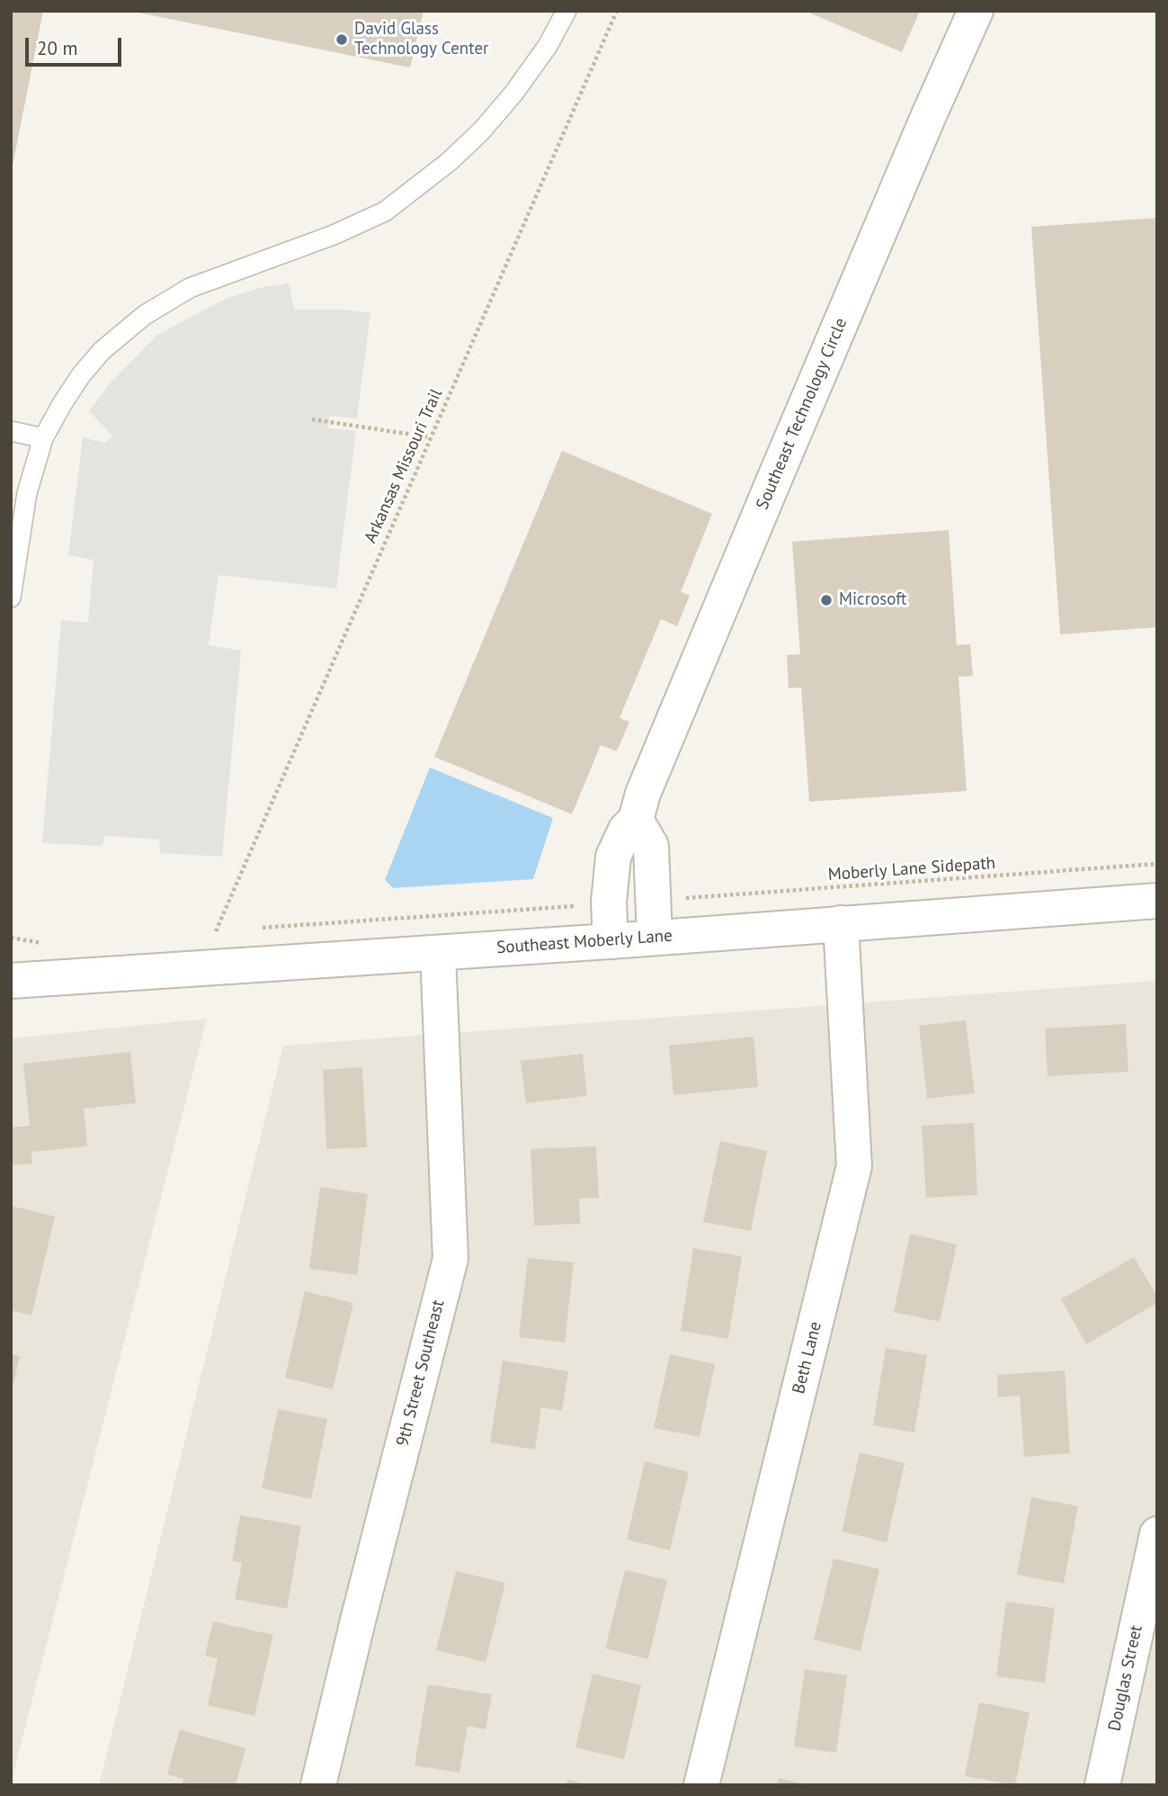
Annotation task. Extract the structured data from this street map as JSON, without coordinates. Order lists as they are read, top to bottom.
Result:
{
  "streets": {
    "street": [
      "Southeast Technology Circle",
      "Southeast Moberly Lane",
      "Beth Lane",
      "9th Street Southeast",
      "Douglas Street"
    ],
    "path": ["Arkansas Missouri Trail", "Moberly Lane Sidepath"]
  },
  "crossings": [
    ["Southeast Technology Circle", "Southeast Moberly Lane"],
    ["Southeast Moberly Lane", "Beth Lane"],
    ["Southeast Moberly Lane", "9th Street Southeast"]
  ],
  "places": ["David Glass Technology Center", "Microsoft"],
  "scale_bar": "20 m"
}
